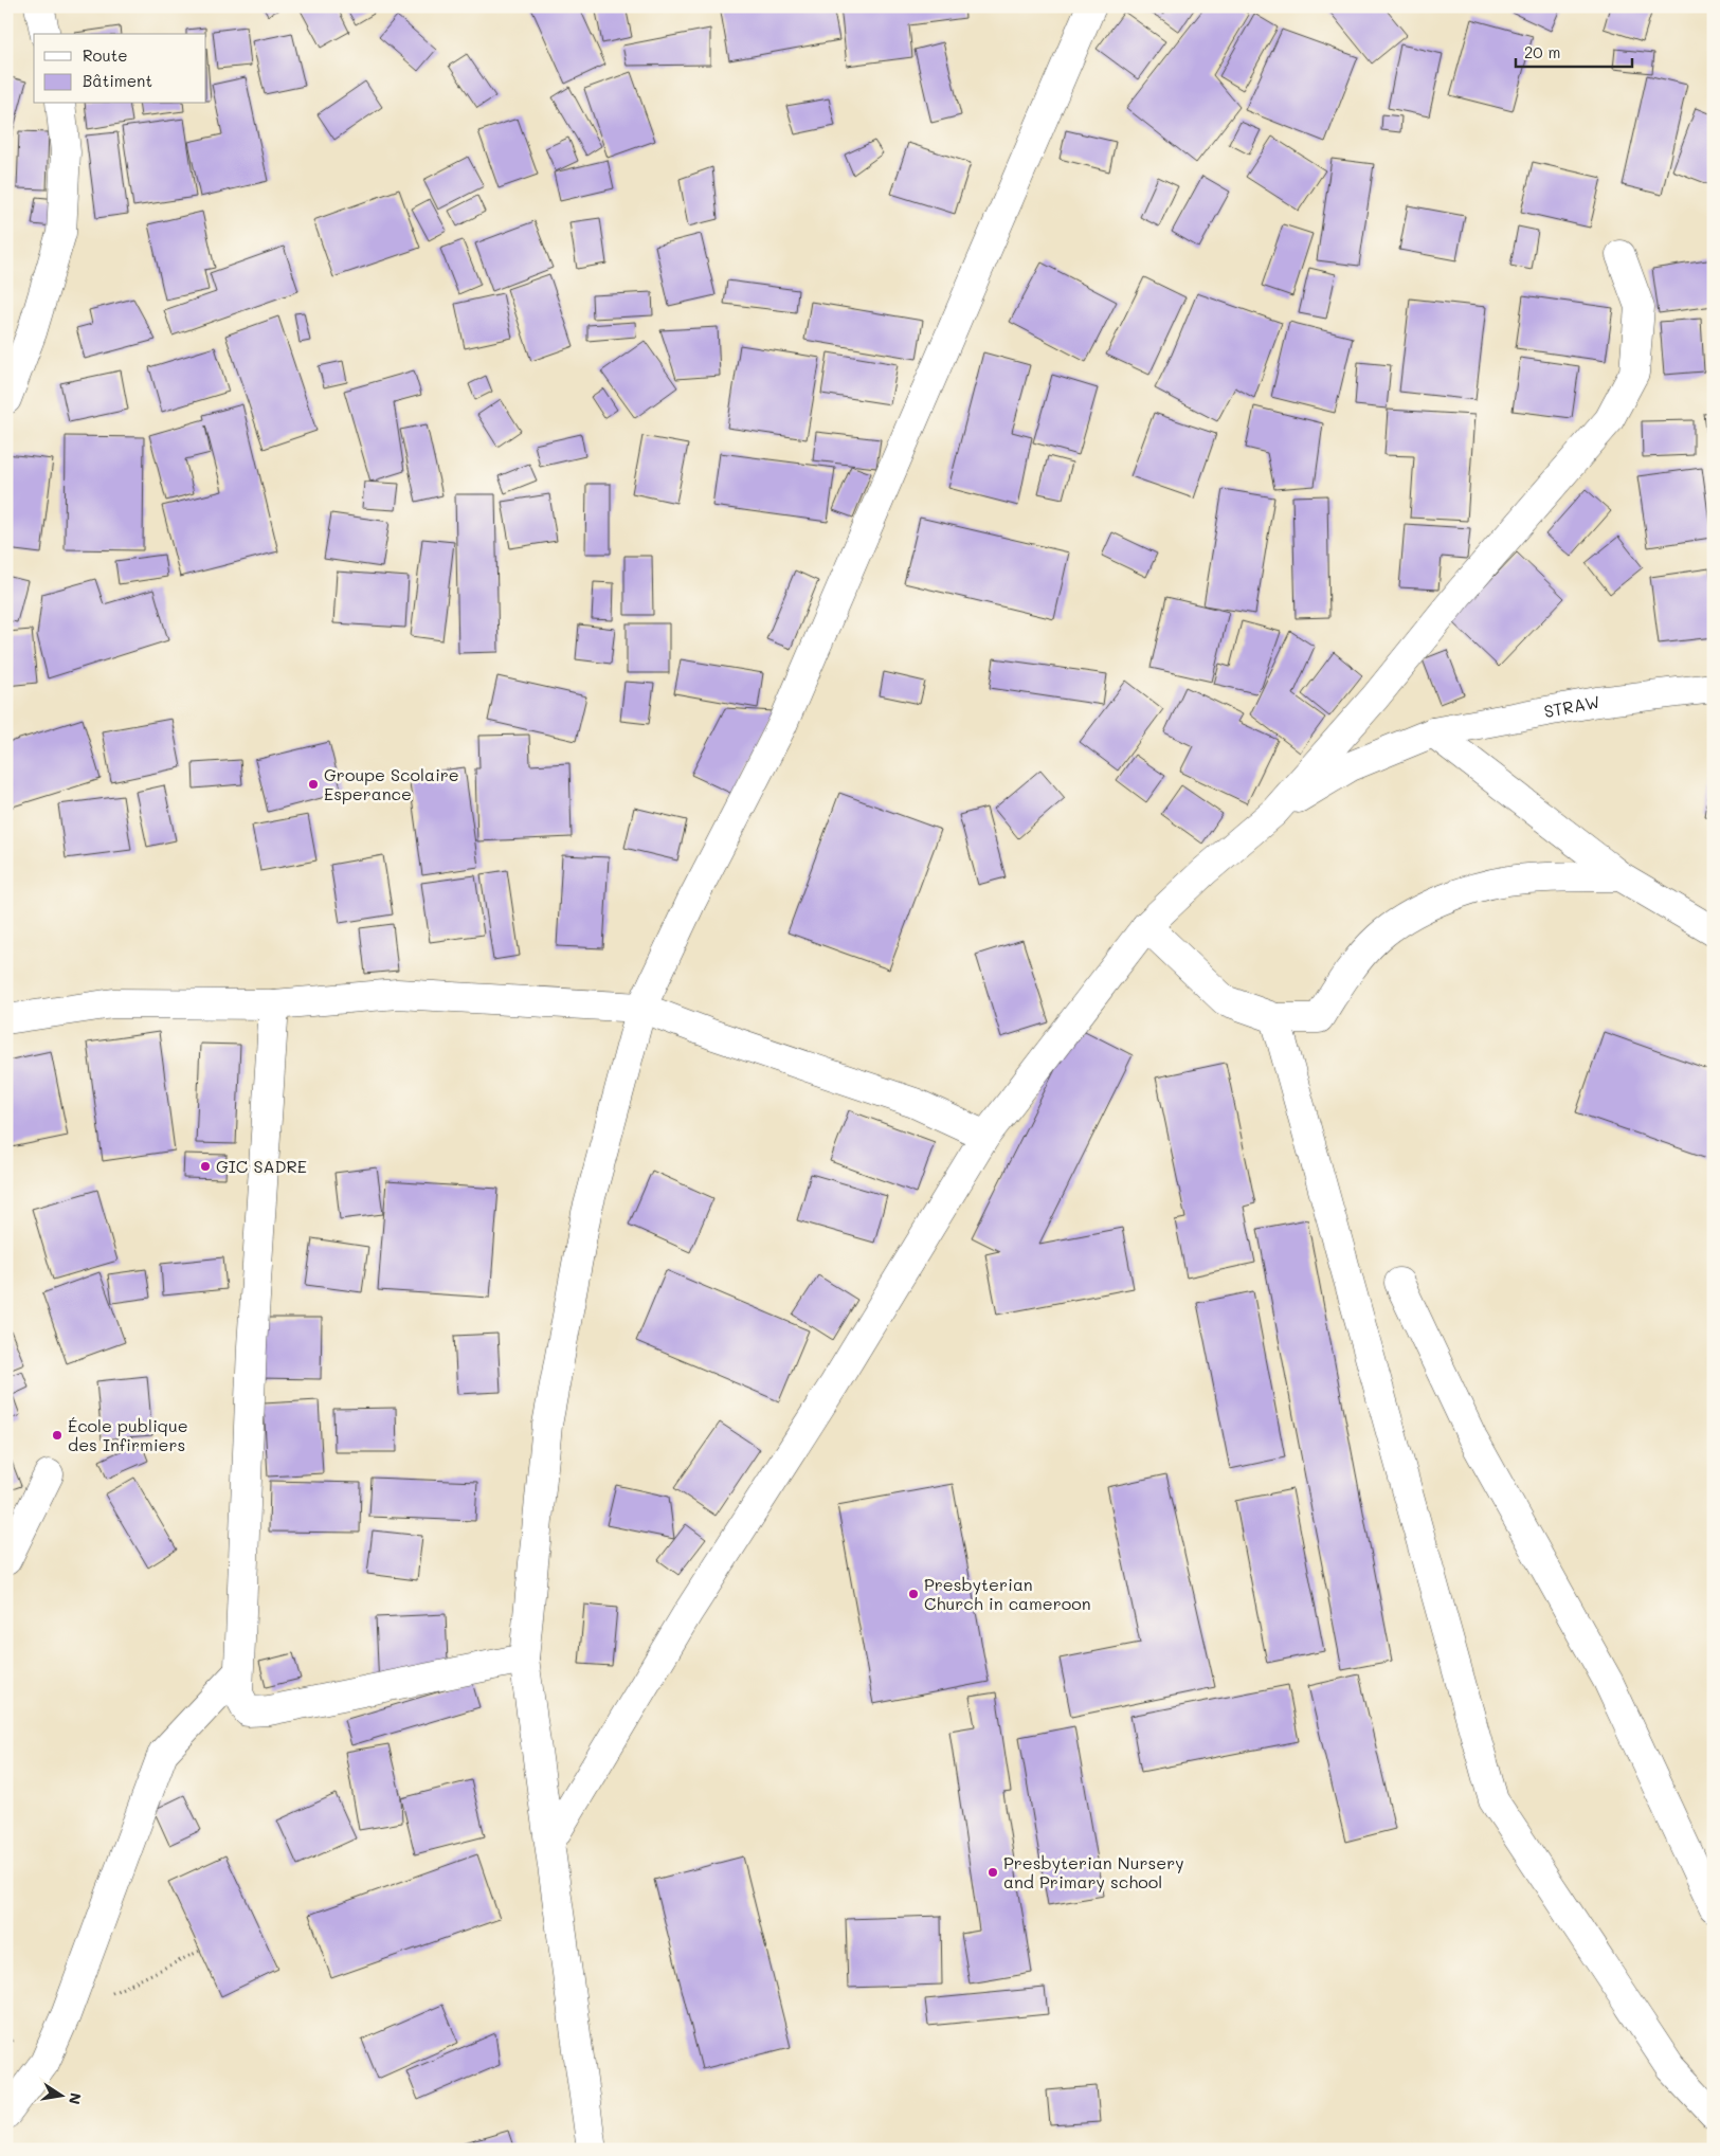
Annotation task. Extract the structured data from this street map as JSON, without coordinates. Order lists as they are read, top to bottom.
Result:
{
  "streets": {
    "street": ["STRAW"]
  },
  "places": [
    "Groupe Scolaire Esperance",
    "GIC SADRE",
    "École publique des Infirmiers",
    "Presbyterian Church in cameroon",
    "Presbyterian Nursery and Primary school"
  ],
  "legend": ["Route", "Bâtiment"],
  "scale_bar": "20 m",
  "north": "right"
}
